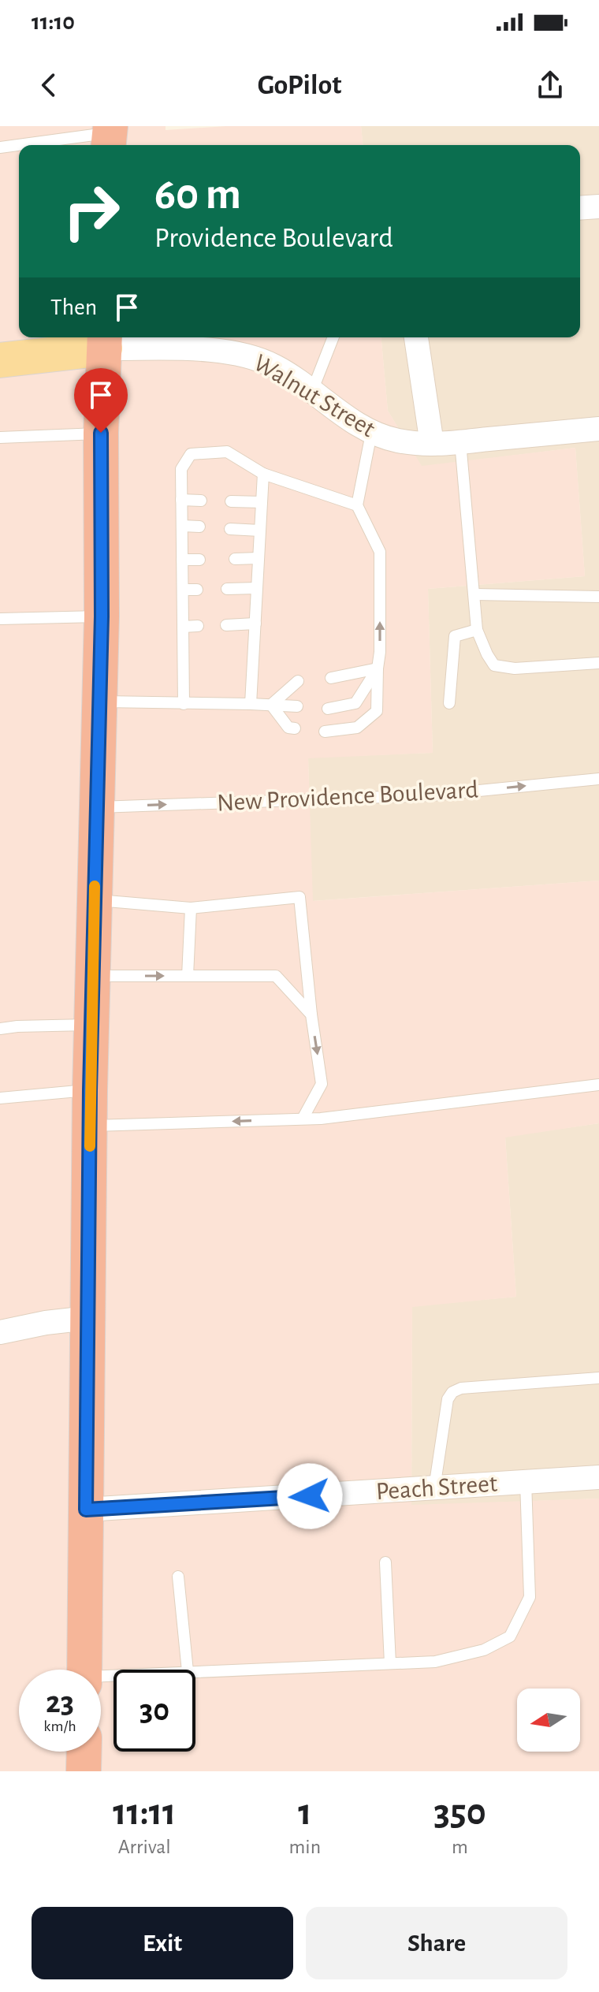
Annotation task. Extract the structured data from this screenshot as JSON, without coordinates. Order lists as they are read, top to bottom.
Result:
{
  "streets": {
    "street": ["Walnut Street", "Peach Street"],
    "lane": ["New Providence Boulevard"]
  },
  "one_way": ["New Providence Boulevard"],
  "north": "left",
  "page": {
    "status": "11:10",
    "header": "GoPilot",
    "turn": ["60 m", "Providence Boulevard"],
    "then": "Then",
    "speed": "23 km/h",
    "limit": "30",
    "eta": [
      "11:11",
      "Arrival",
      "1",
      "min",
      "350",
      "m"
    ],
    "buttons": ["Exit", "Share"]
  }
}
